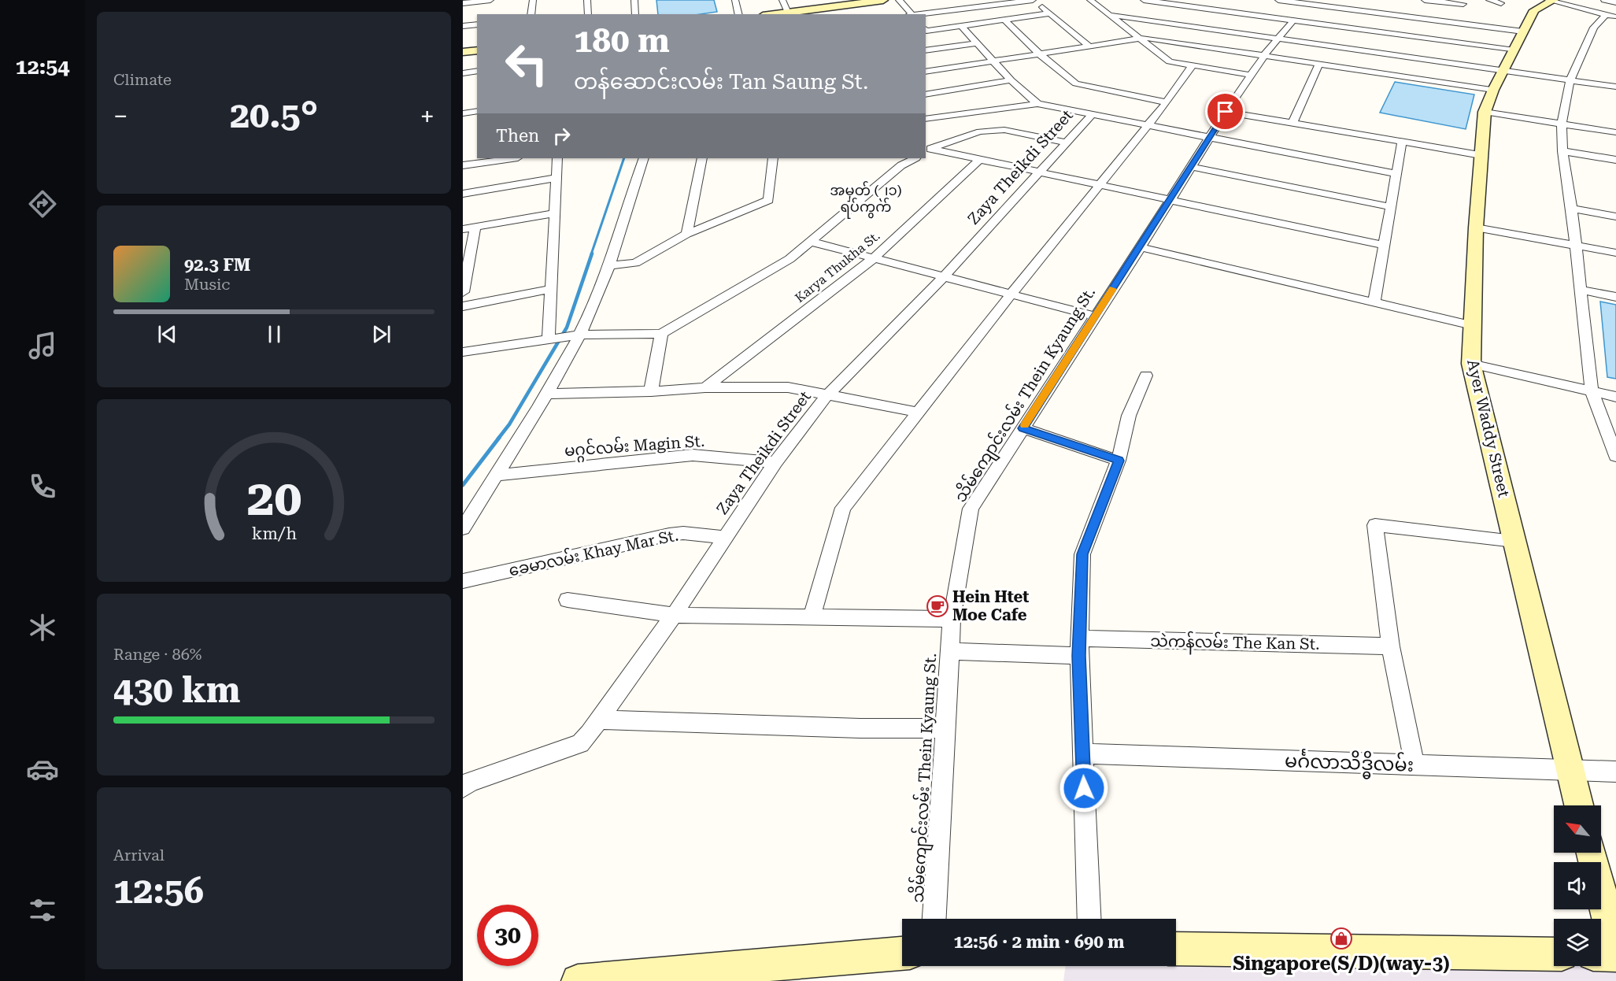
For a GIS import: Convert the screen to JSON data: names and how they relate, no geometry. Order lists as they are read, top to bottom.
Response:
{
  "streets": {
    "street": [
      "Zaya Theikdi Street",
      "Karya Thukha St.",
      "သိမ်ကျောင်းလမ်း Thein Kyaung St.",
      "Ayer Waddy Street",
      "မဂ္ဂင်လမ်း Magin St.",
      "ခေမာလမ်း Khay Mar St.",
      "သဲကန်လမ်း The Kan St.",
      "မင်္ဂလာသိဒ္ဓိလမ်း"
    ]
  },
  "crossings": [
    ["Zaya Theikdi Street", "မဂ္ဂင်လမ်း Magin St."],
    ["Zaya Theikdi Street", "ခေမာလမ်း Khay Mar St."],
    ["သိမ်ကျောင်းလမ်း Thein Kyaung St.", "သဲကန်လမ်း The Kan St."],
    ["Ayer Waddy Street", "မင်္ဂလာသိဒ္ဓိလမ်း"]
  ],
  "districts": ["အမှတ် (၂၁) ရပ်ကွက်"],
  "places": {
    "cafe": ["Hein Htet Moe Cafe"],
    "shop": ["Singapore(S/D)(way-3)"]
  },
  "north": "top left",
  "page": {
    "tabs": "12:54",
    "tile": [
      "Climate",
      ["Range · 86%", "430 km"],
      ["Arrival", "12:56"]
    ],
    "turn": ["180 m", "တန်ဆောင်းလမ်း Tan Saung St."],
    "heat": ["−", "20.5°", "+"],
    "then": "Then",
    "song": ["92.3 FM", "Music"],
    "limit": "30",
    "trip": "12:56 · 2 min · 690 m",
    "gauge": ["20", "km/h"]
  }
}
